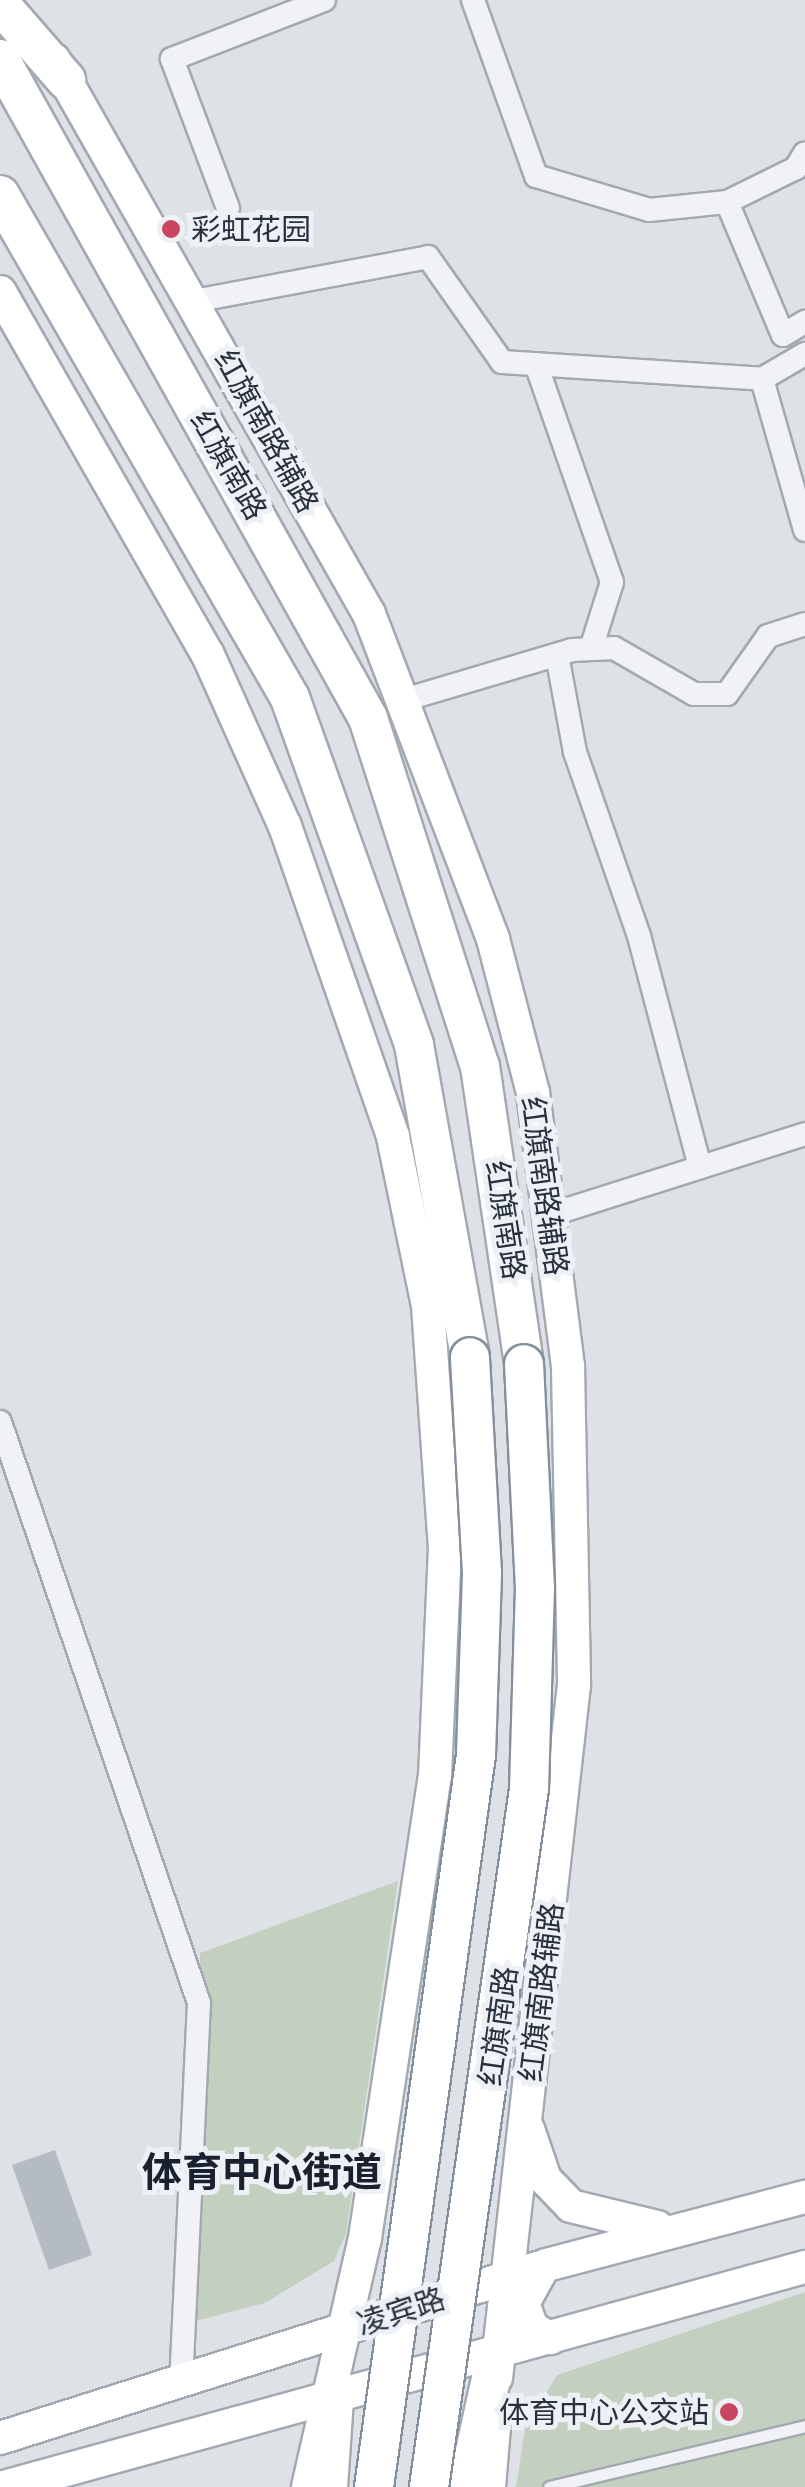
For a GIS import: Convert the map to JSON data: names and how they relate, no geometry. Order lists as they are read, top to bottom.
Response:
{
  "streets": {
    "highway": ["红旗南路"],
    "main road": ["红旗南路辅路", "凌宾路"]
  },
  "crossings": [
    ["红旗南路辅路", "凌宾路"]
  ],
  "districts": ["体育中心街道"],
  "places": ["彩虹花园", "体育中心公交站"]
}
